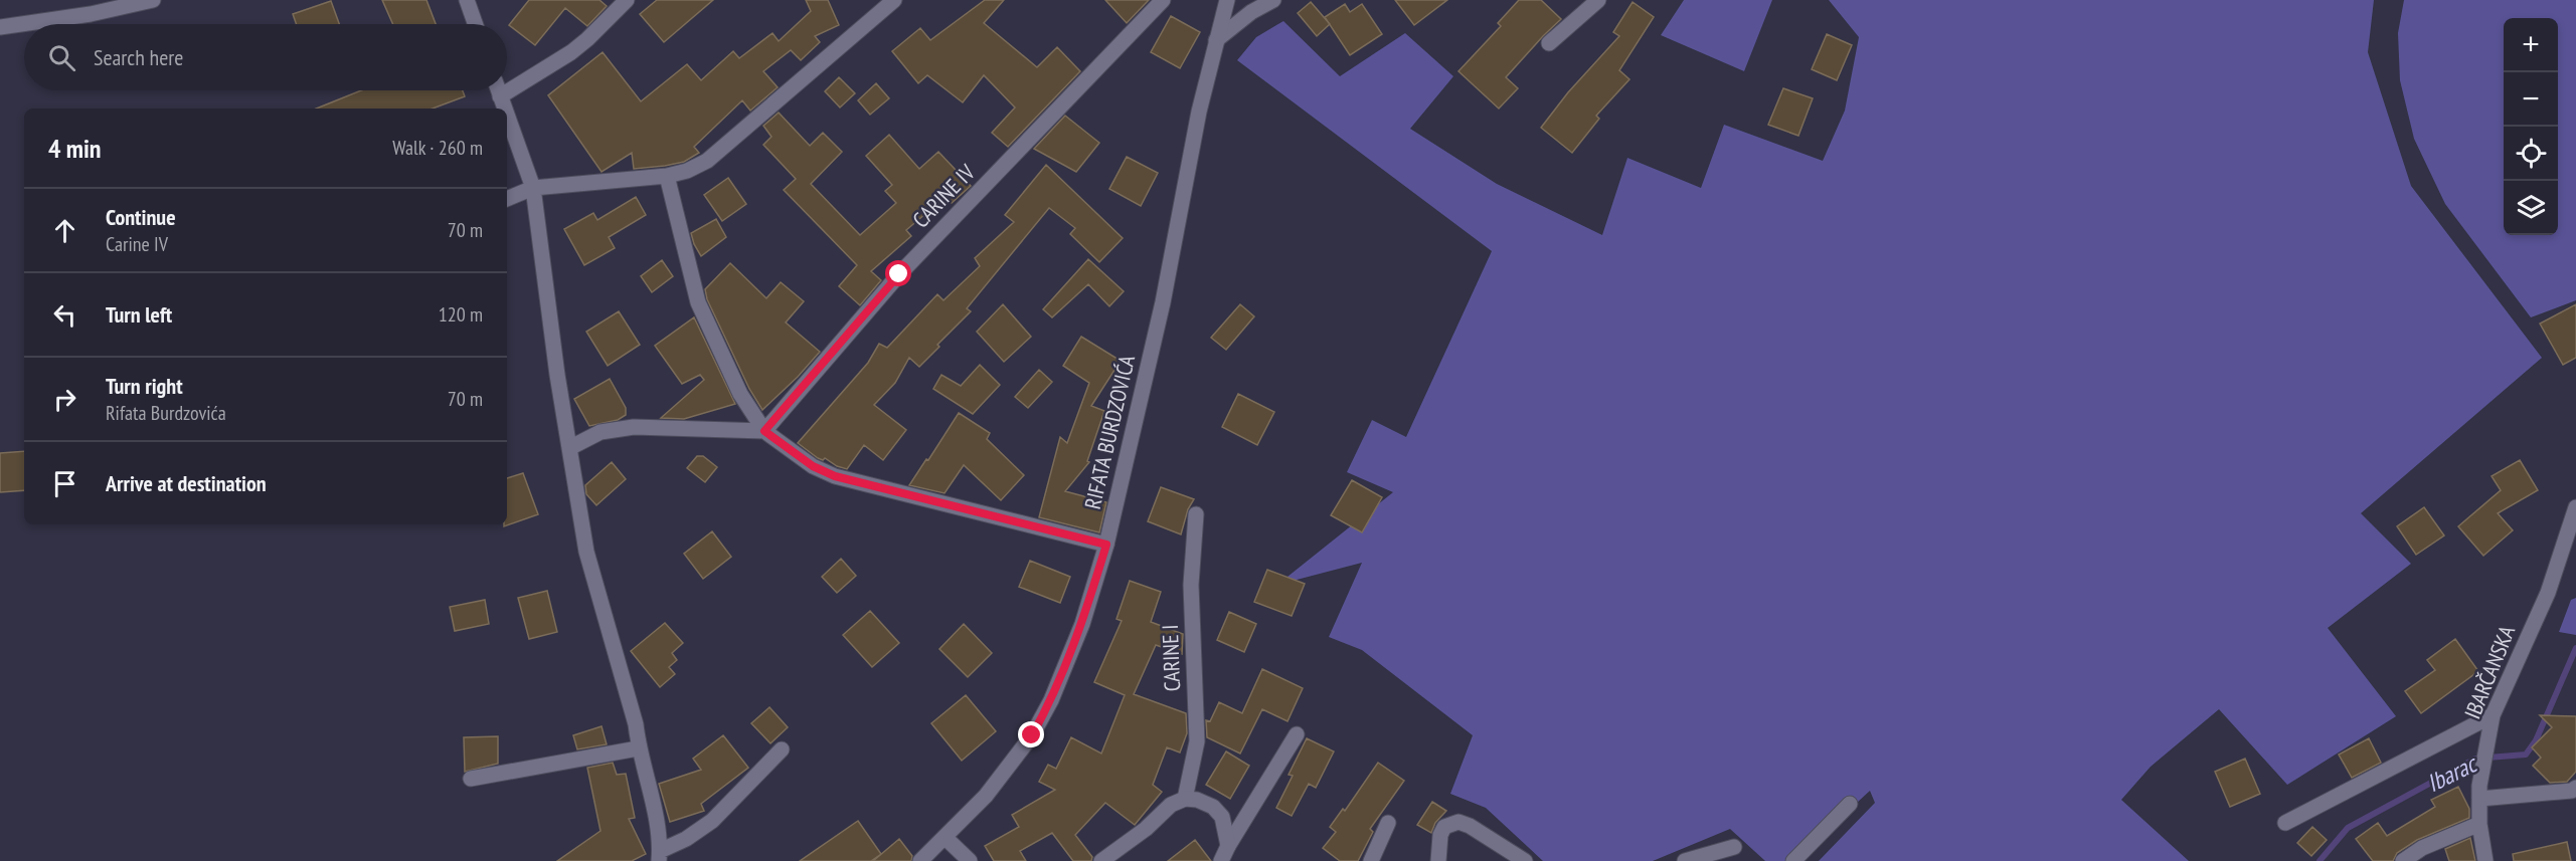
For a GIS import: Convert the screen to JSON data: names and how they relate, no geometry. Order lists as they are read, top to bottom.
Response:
{
  "streets": {
    "street": [
      "CARINE IV",
      "RIFATA BURDZOVIĆA",
      "CARINE I",
      "IBARČANSKA"
    ]
  },
  "water": ["Ibarac"],
  "page": {
    "map_buttons": ["+", "−"],
    "search": "Search here",
    "heading": ["4 min", "Walk · 260 m"],
    "list": [
      ["Continue", "Carine IV", "70 m"],
      ["Turn left", "120 m"],
      ["Turn right", "Rifata Burdzovića", "70 m"],
      "Arrive at destination"
    ]
  }
}
